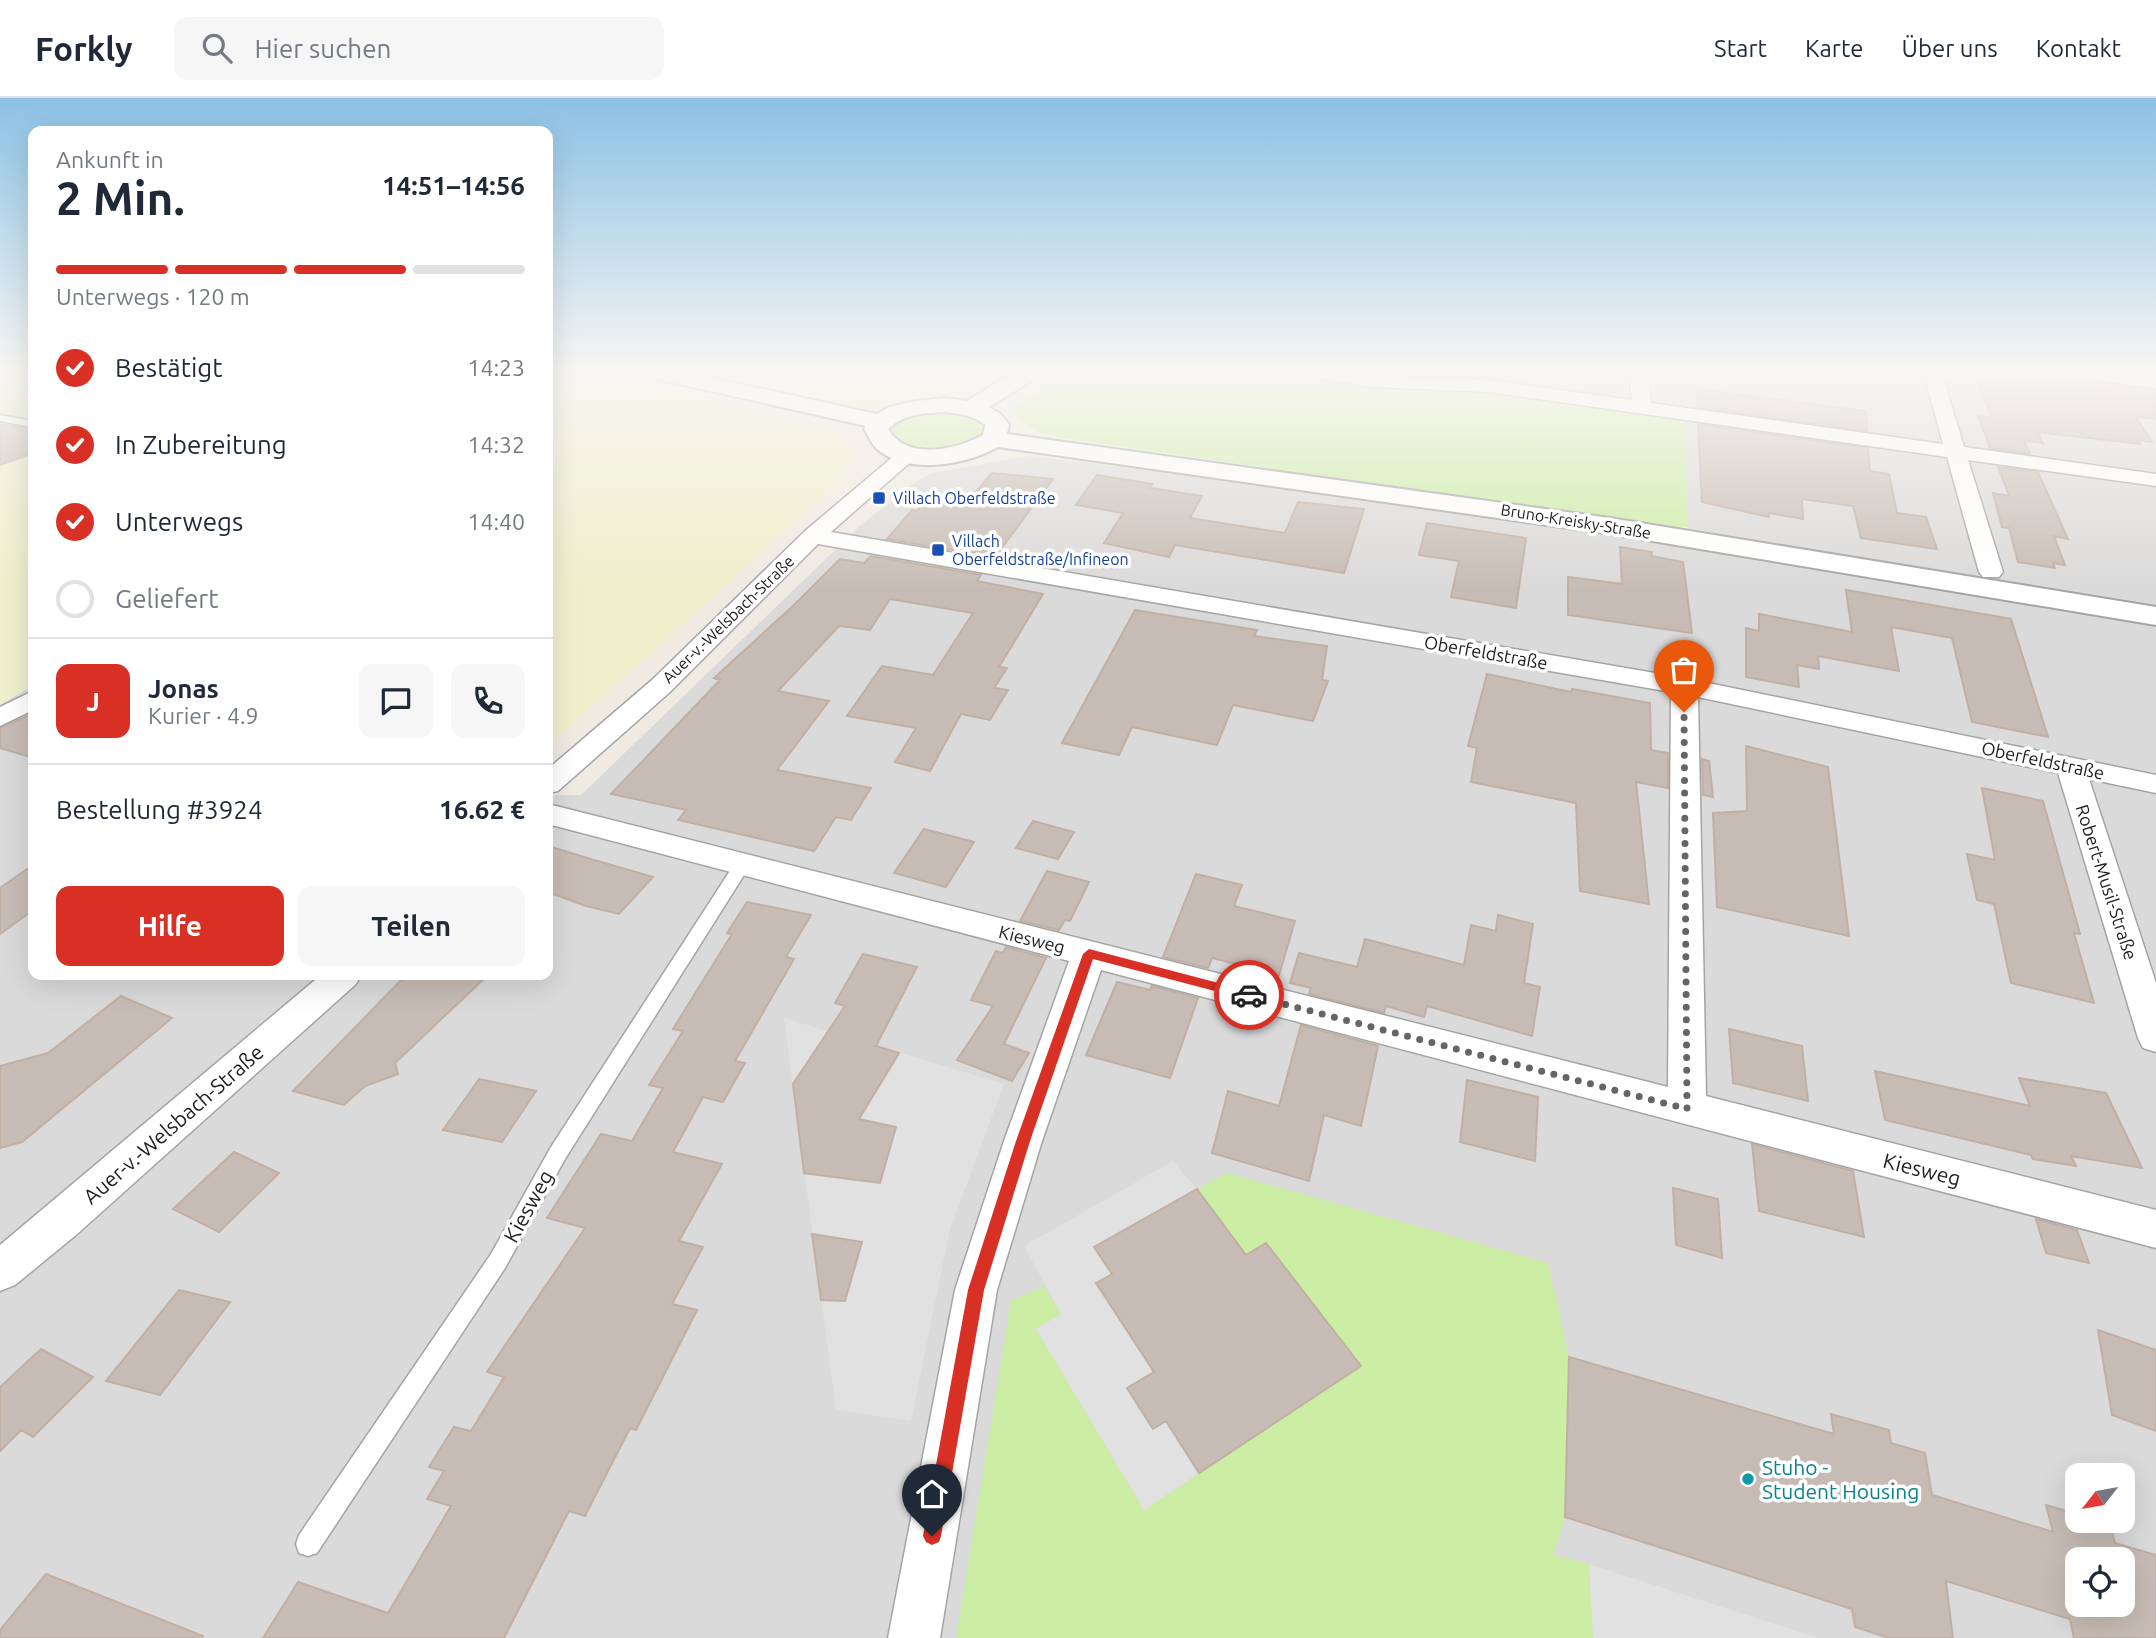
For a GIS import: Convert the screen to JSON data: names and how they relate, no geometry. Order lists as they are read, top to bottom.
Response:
{
  "streets": {
    "street": [
      "Bruno-Kreisky-Straße",
      "Auer-v.-Welsbach-Straße",
      "Oberfeldstraße",
      "Robert-Musil-Straße",
      "Kiesweg"
    ]
  },
  "crossings": [
    ["Bruno-Kreisky-Straße", "Auer-v.-Welsbach-Straße"],
    ["Auer-v.-Welsbach-Straße", "Oberfeldstraße"],
    ["Oberfeldstraße", "Robert-Musil-Straße"]
  ],
  "places": {
    "transit": ["Villach Oberfeldstraße", "Villach Oberfeldstraße/Infineon"],
    "other": ["Stuho - Student Housing"]
  },
  "north": "bottom left",
  "page": {
    "header": "Forkly",
    "search": "Hier suchen",
    "nav": [
      "Start",
      "Karte",
      "Über uns",
      "Kontakt"
    ],
    "heading": ["2 Min.", "Ankunft in", "14:51–14:56"],
    "panel": [
      "Jonas",
      "Kurier · 4.9",
      "Bestellung #3924",
      "16.62 €"
    ],
    "bar": "Unterwegs · 120 m",
    "list": [
      ["Bestätigt", "14:23"],
      ["In Zubereitung", "14:32"],
      ["Unterwegs", "14:40"],
      "Geliefert"
    ],
    "round": "J",
    "buttons": ["Hilfe", "Teilen"]
  }
}
